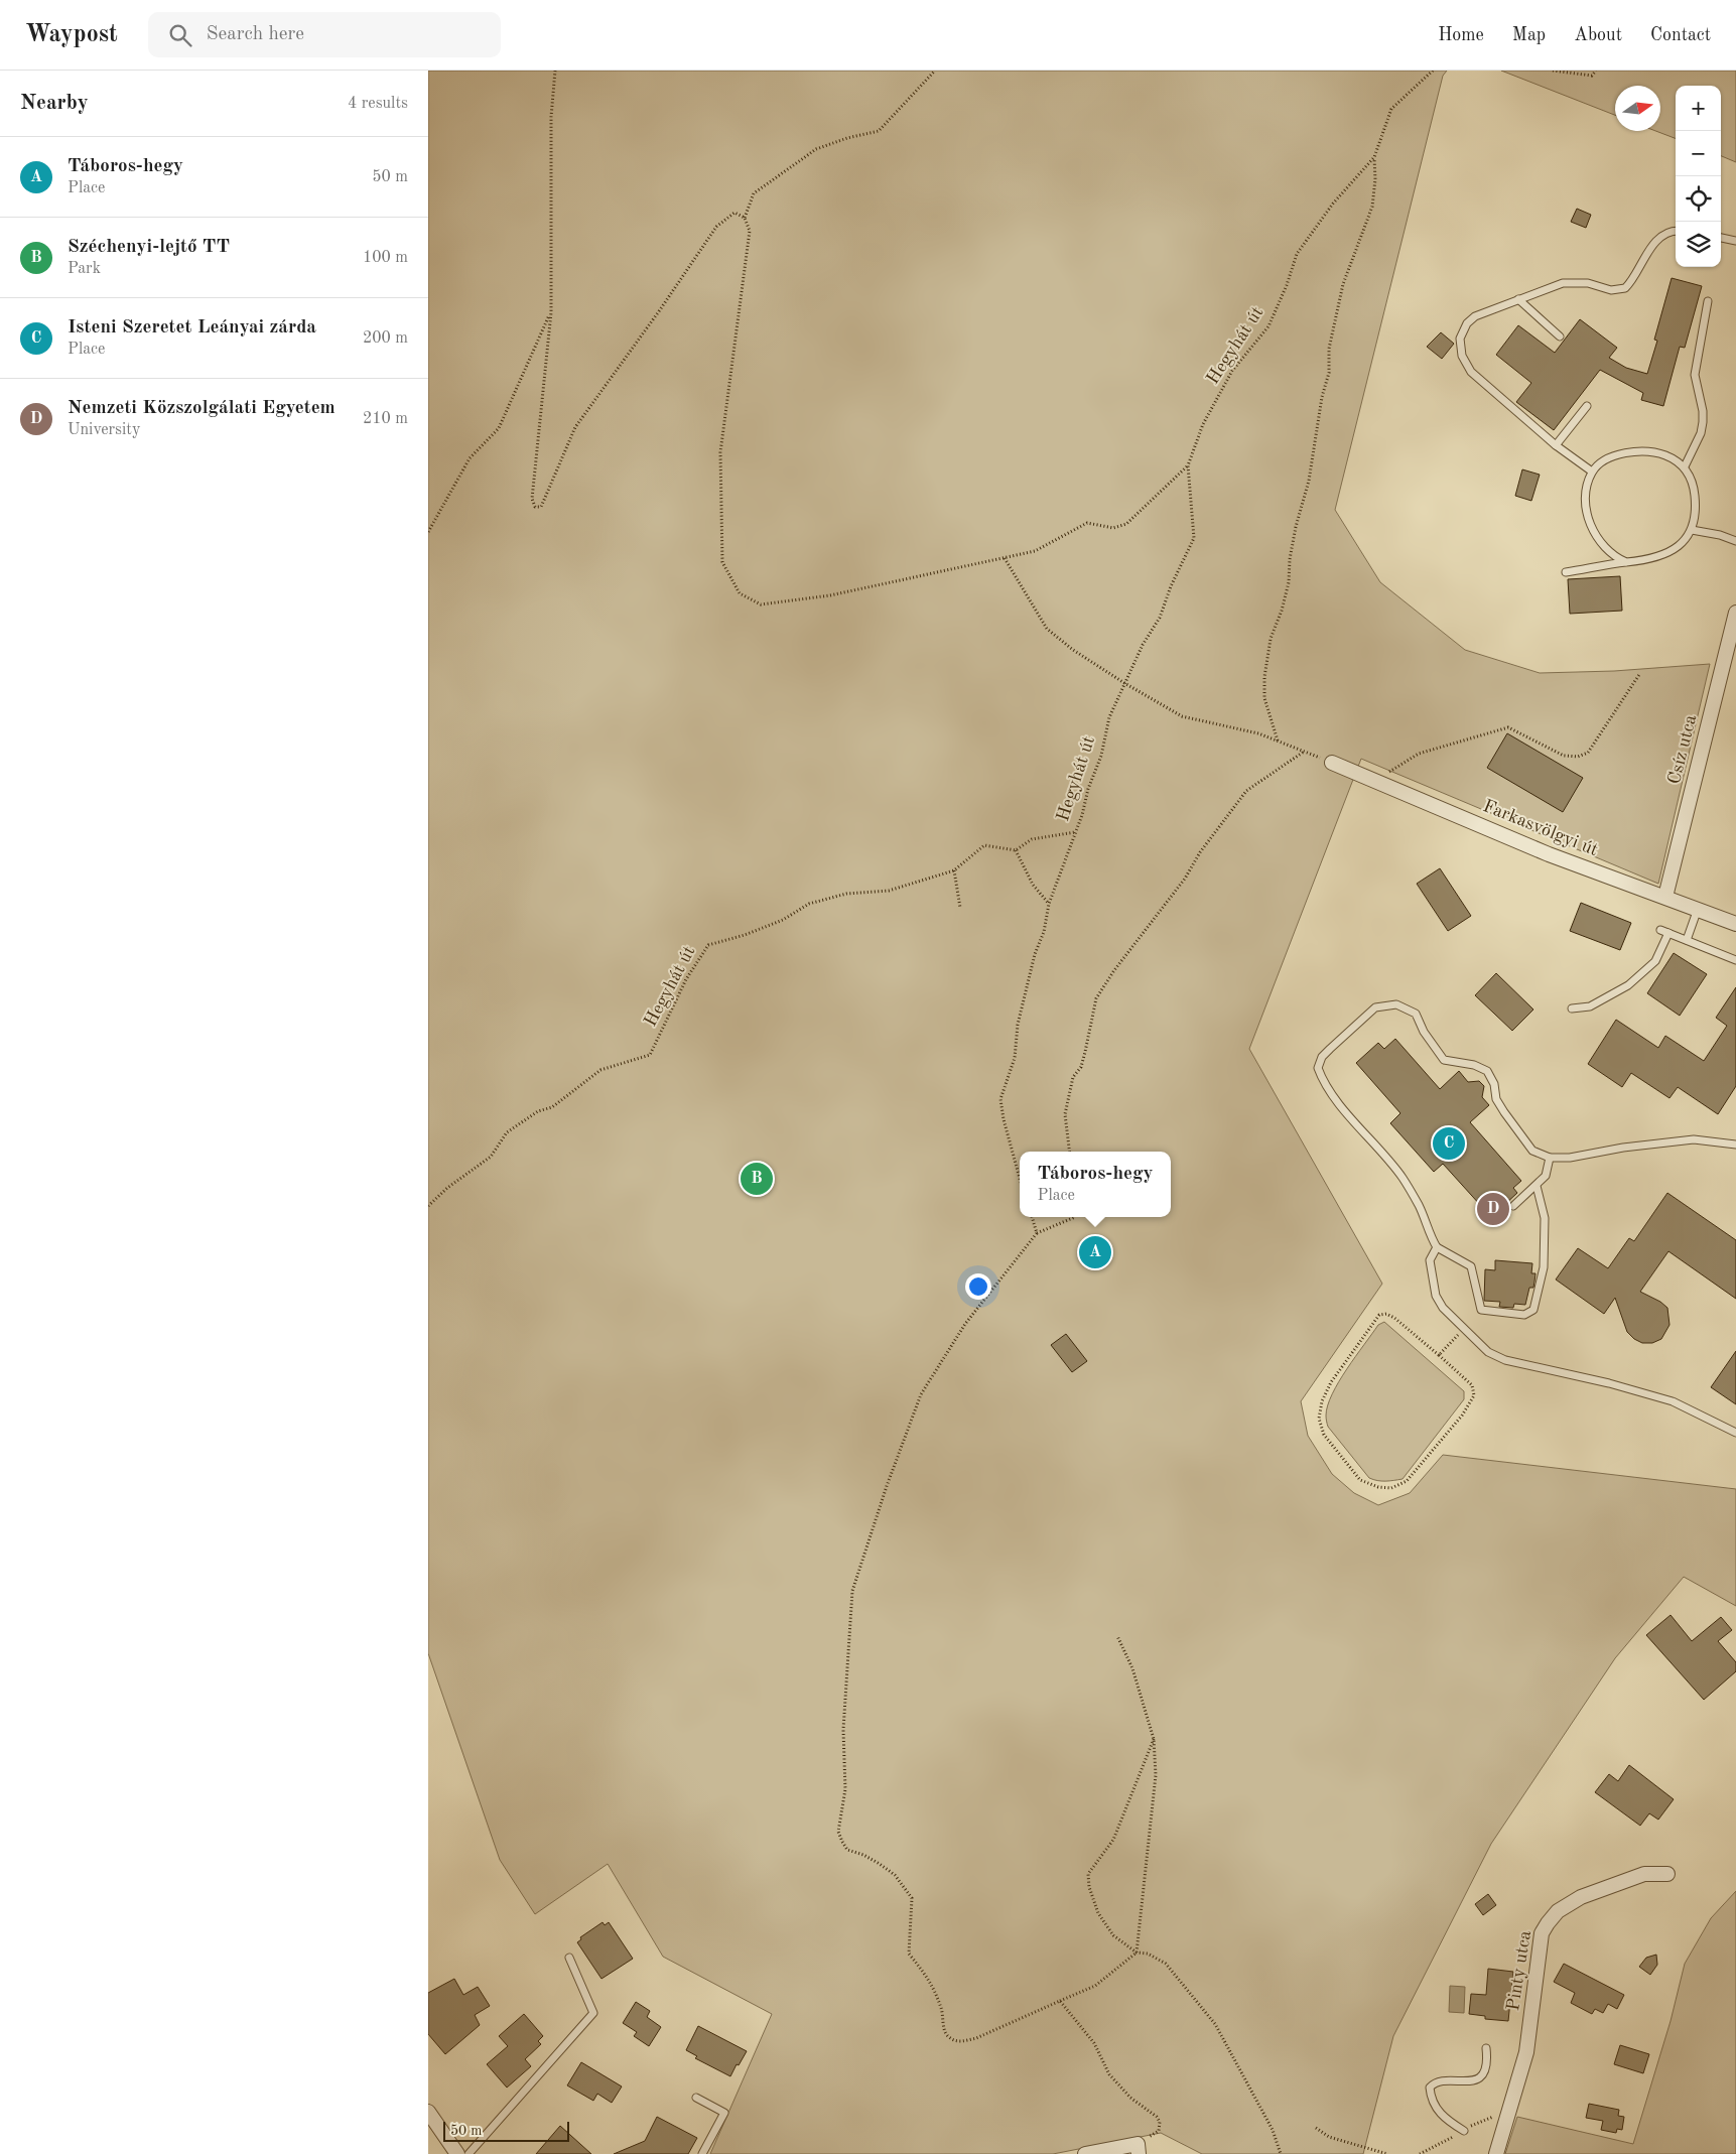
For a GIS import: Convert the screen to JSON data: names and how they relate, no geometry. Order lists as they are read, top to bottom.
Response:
{
  "streets": {
    "street": ["Csíz utca", "Farkasvölgyi út", "Pinty utca"],
    "path": ["Hegyhát út"]
  },
  "crossings": [
    ["Csíz utca", "Farkasvölgyi út"]
  ],
  "scale_bar": "50 m",
  "north": "right",
  "page": {
    "header": "Waypost",
    "search": "Search here",
    "nav": [
      "Home",
      "Map",
      "About",
      "Contact"
    ],
    "heading": ["Nearby", "4 results"],
    "map_buttons": ["+", "−"],
    "list": [
      {
        "mark": "A",
        "name": "Táboros-hegy",
        "note": "Place",
        "value": "50 m"
      },
      {
        "mark": "B",
        "name": "Széchenyi-lejtő TT",
        "note": "Park",
        "value": "100 m"
      },
      {
        "mark": "C",
        "name": "Isteni Szeretet Leányai zárda",
        "note": "Place",
        "value": "200 m"
      },
      {
        "mark": "D",
        "name": "Nemzeti Közszolgálati Egyetem",
        "note": "University",
        "value": "210 m"
      }
    ],
    "pins": [
      "C",
      "B",
      "D",
      "A"
    ],
    "popup": ["Táboros-hegy", "Place"],
    "scale": "50 m"
  }
}
